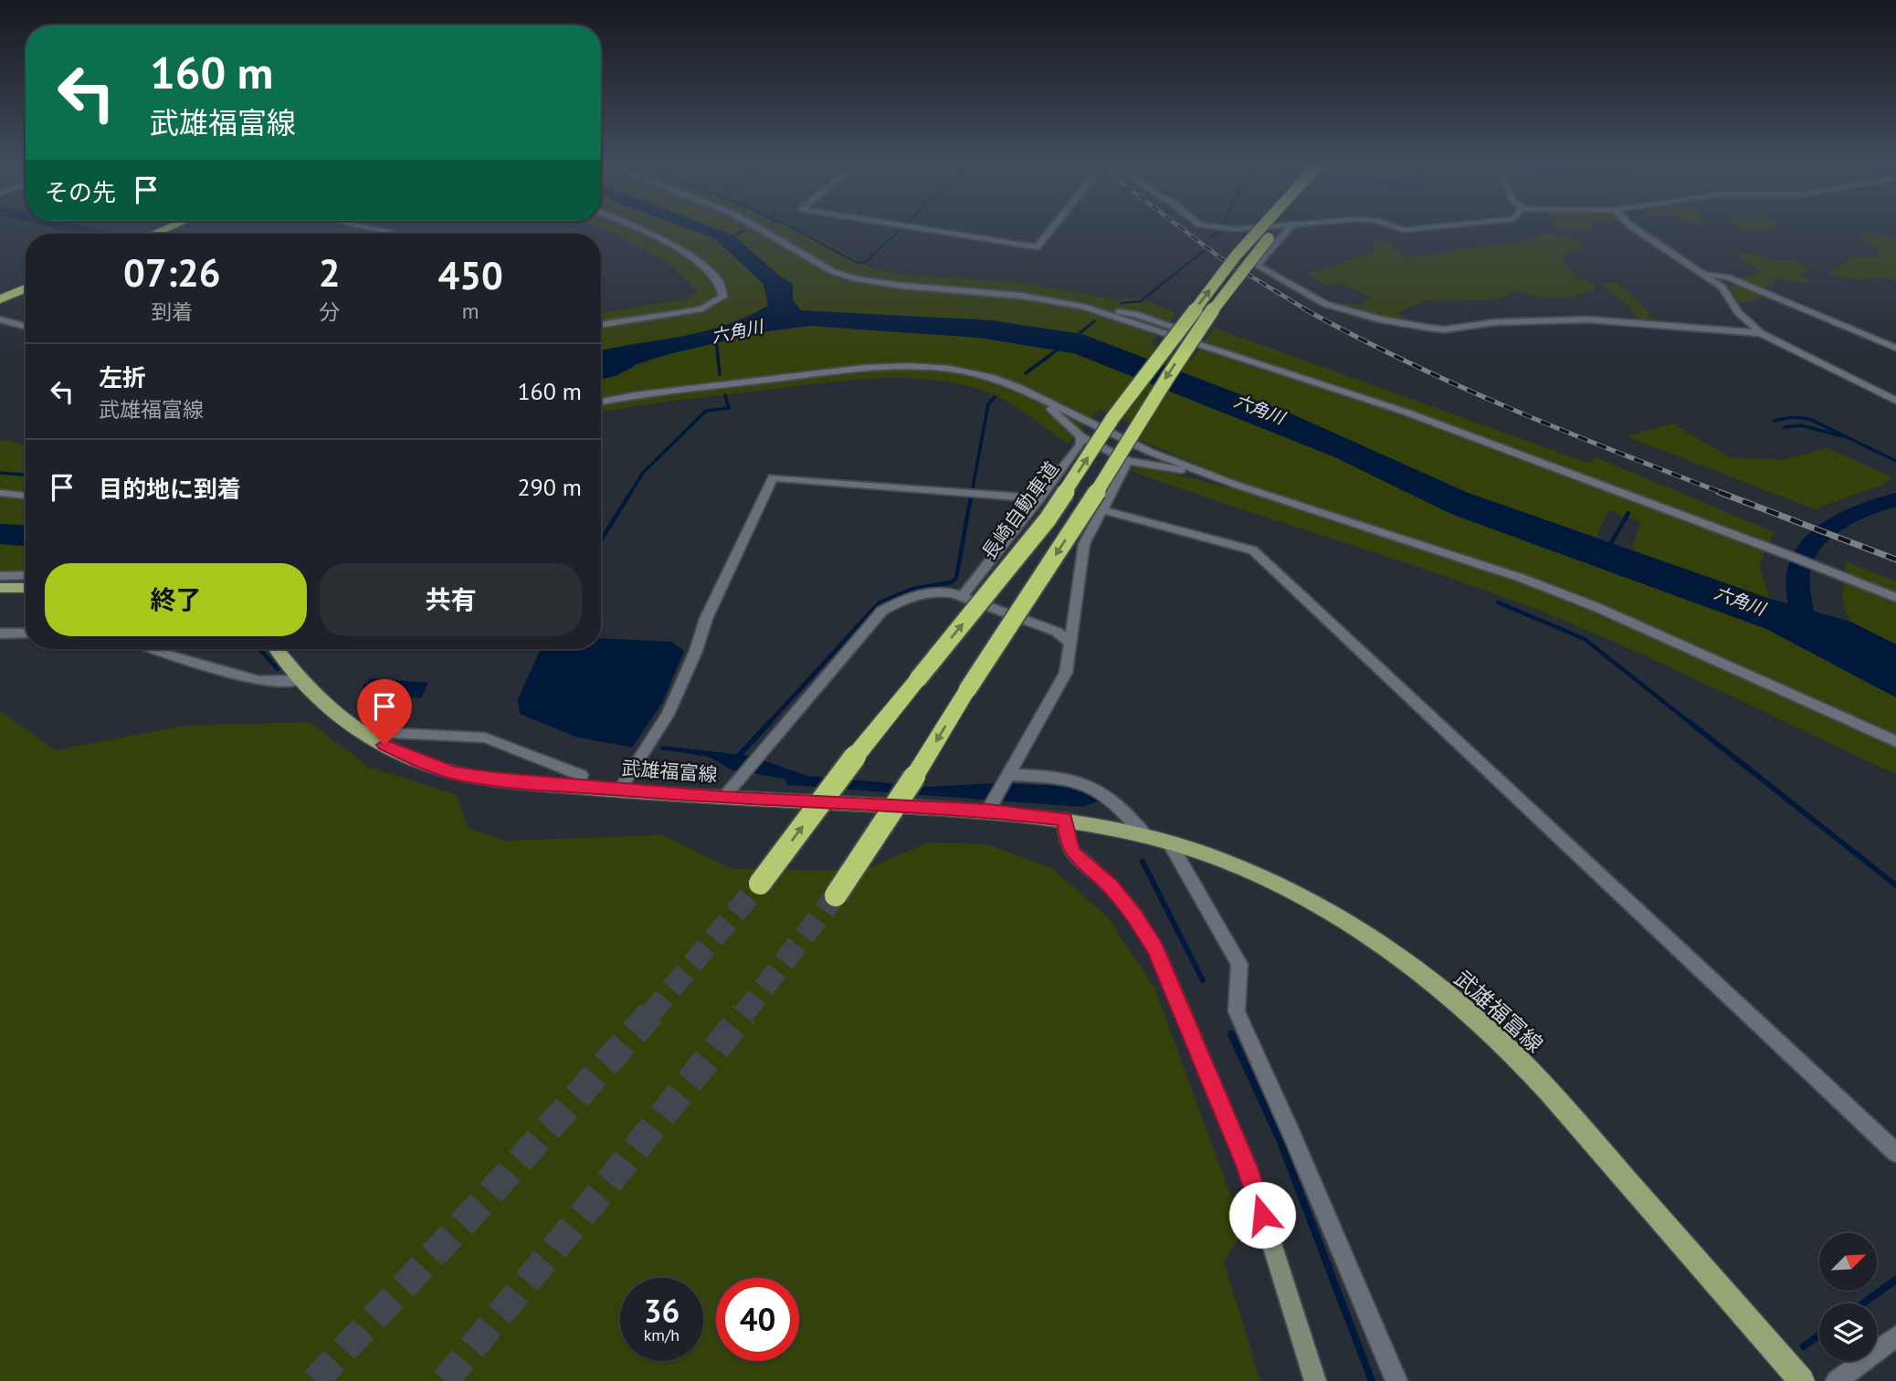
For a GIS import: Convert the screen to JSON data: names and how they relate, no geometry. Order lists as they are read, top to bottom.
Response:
{
  "streets": {
    "highway": ["長崎自動車道"],
    "main road": ["武雄福富線"]
  },
  "water": ["六角川"],
  "north": "top right",
  "page": {
    "turn": ["160 m", "武雄福富線"],
    "then": "その先",
    "eta": [
      "07:26",
      "到着",
      "2",
      "分",
      "450",
      "m"
    ],
    "list": [
      {
        "name": "左折",
        "note": "武雄福富線",
        "value": "160 m"
      },
      {
        "name": "目的地に到着",
        "value": "290 m"
      }
    ],
    "buttons": ["終了", "共有"],
    "speed": "36 km/h",
    "limit": "40"
  }
}
